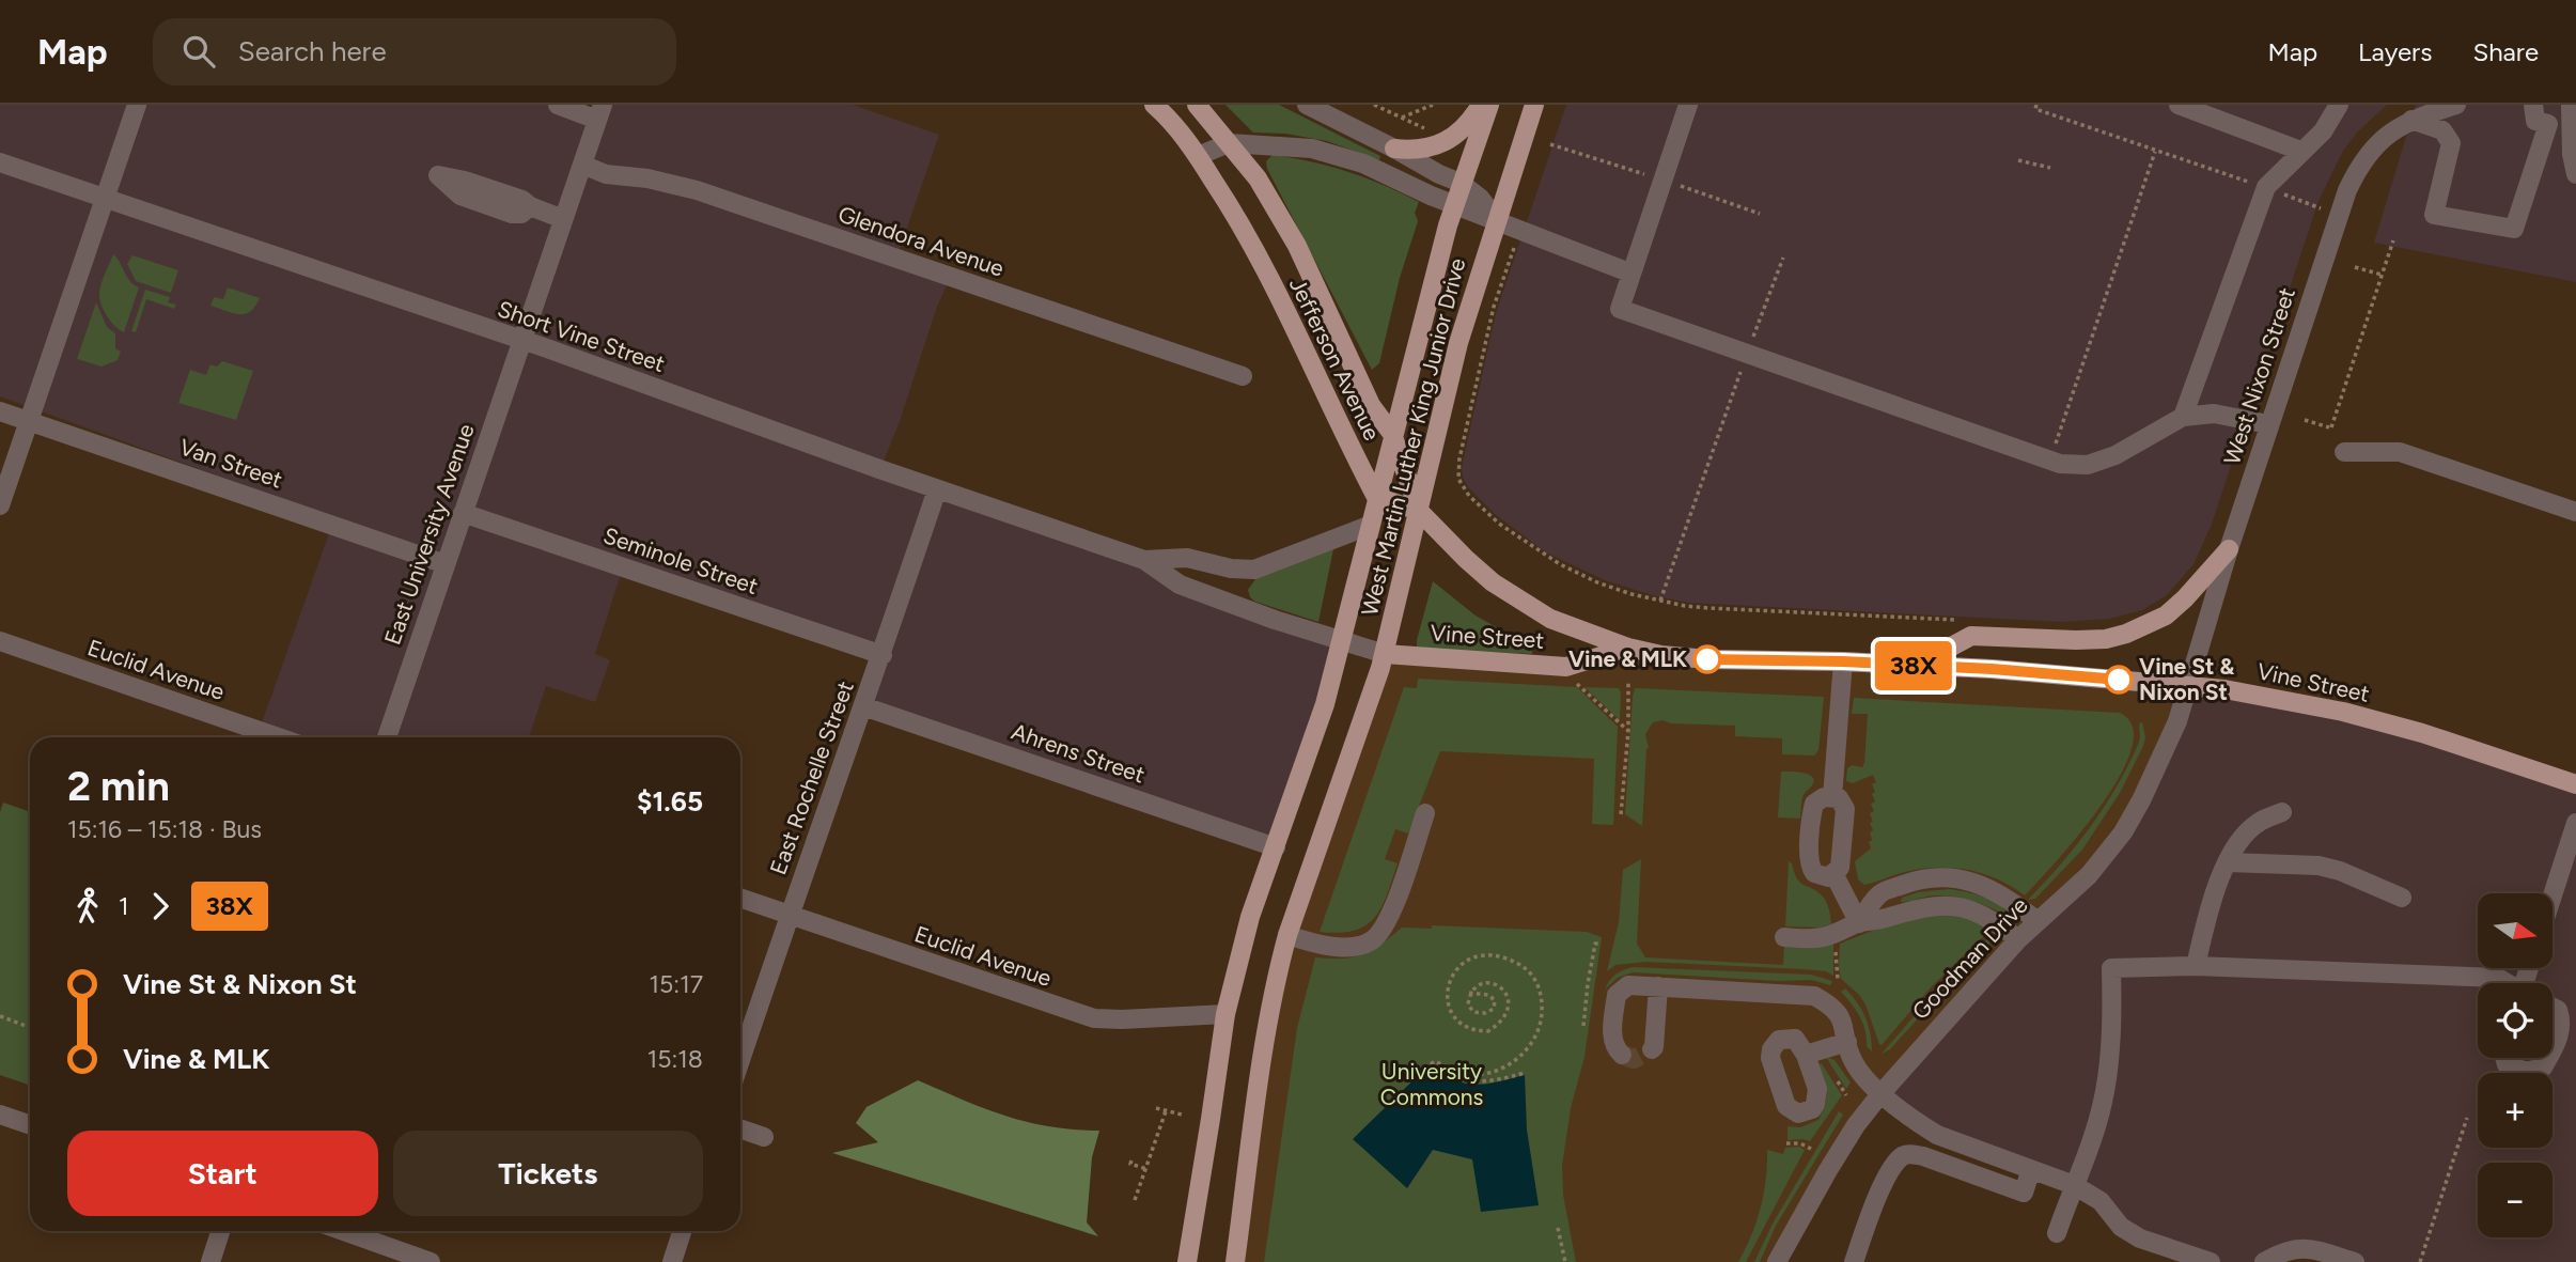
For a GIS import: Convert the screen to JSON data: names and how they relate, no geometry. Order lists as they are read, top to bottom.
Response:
{
  "streets": {
    "main road": ["Jefferson Avenue", "West Martin Luther King Junior Drive", "Vine Street"],
    "street": [
      "Glendora Avenue",
      "Short Vine Street",
      "West Nixon Street",
      "Van Street",
      "East University Avenue",
      "Seminole Street",
      "Euclid Avenue",
      "Ahrens Street",
      "East Rochelle Street",
      "Goodman Drive"
    ]
  },
  "crossings": [
    ["Glendora Avenue", "East University Avenue"],
    ["Short Vine Street", "West Martin Luther King Junior Drive"],
    ["Short Vine Street", "East University Avenue"],
    ["Short Vine Street", "Vine Street"],
    ["Short Vine Street", "East Rochelle Street"],
    ["Jefferson Avenue", "West Martin Luther King Junior Drive"],
    ["Jefferson Avenue", "Vine Street"],
    ["West Nixon Street", "Vine Street"],
    ["West Nixon Street", "Goodman Drive"],
    ["West Martin Luther King Junior Drive", "Vine Street"],
    ["West Martin Luther King Junior Drive", "Euclid Avenue"],
    ["West Martin Luther King Junior Drive", "Ahrens Street"],
    ["Van Street", "East University Avenue"],
    ["East University Avenue", "Seminole Street"],
    ["Seminole Street", "East Rochelle Street"],
    ["Vine Street", "Goodman Drive"],
    ["Euclid Avenue", "East Rochelle Street"],
    ["Ahrens Street", "East Rochelle Street"]
  ],
  "parks": ["University Commons"],
  "places": ["Vine & MLK", "Vine St & Nixon St"],
  "lines": ["bus line 38X"],
  "north": "right",
  "page": {
    "header": "Map",
    "search": "Search here",
    "nav": ["Map", "Layers", "Share"],
    "on_map": "38X",
    "heading": ["2 min", "15:16 – 15:18 · Bus", "$1.65"],
    "legs": ["1", "38X"],
    "map_buttons": ["+", "−"],
    "list": [
      {
        "name": "Vine St & Nixon St",
        "value": "15:17"
      },
      {
        "name": "Vine & MLK",
        "value": "15:18"
      }
    ],
    "buttons": ["Start", "Tickets"]
  }
}
